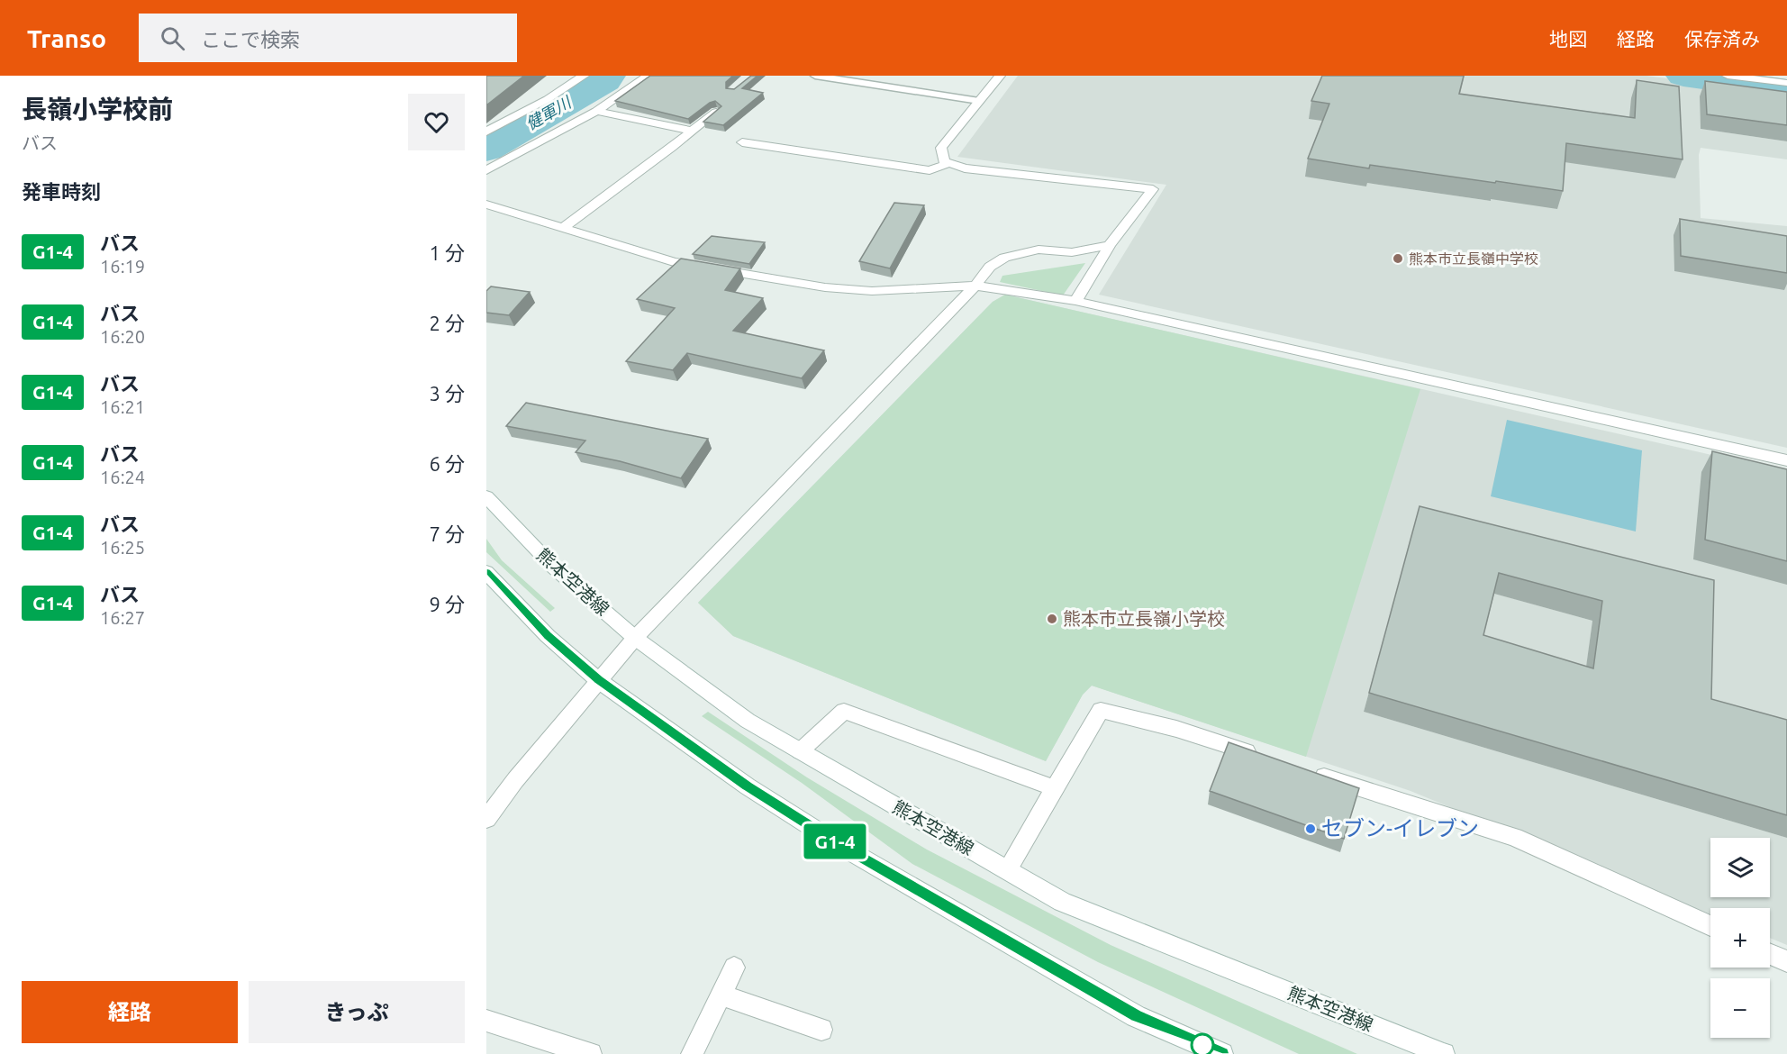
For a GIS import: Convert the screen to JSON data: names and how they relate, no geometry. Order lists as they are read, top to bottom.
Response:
{
  "streets": {
    "street": ["熊本空港線"]
  },
  "water": ["健軍川"],
  "places": ["熊本市立長嶺中学校", "熊本市立長嶺小学校", "セブン-イレブン"],
  "lines": ["bus line G1-4"],
  "page": {
    "header": "Transo",
    "search": "ここで検索",
    "nav": ["地図", "経路", "保存済み"],
    "heading": [
      ["長嶺小学校前", "バス"],
      "発車時刻"
    ],
    "on_map": "G1-4",
    "list": [
      {
        "mark": "G1-4",
        "name": "バス",
        "note": "16:19",
        "value": "1 分"
      },
      {
        "mark": "G1-4",
        "name": "バス",
        "note": "16:20",
        "value": "2 分"
      },
      {
        "mark": "G1-4",
        "name": "バス",
        "note": "16:21",
        "value": "3 分"
      },
      {
        "mark": "G1-4",
        "name": "バス",
        "note": "16:24",
        "value": "6 分"
      },
      {
        "mark": "G1-4",
        "name": "バス",
        "note": "16:25",
        "value": "7 分"
      },
      {
        "mark": "G1-4",
        "name": "バス",
        "note": "16:27",
        "value": "9 分"
      }
    ],
    "map_buttons": ["+", "−"],
    "buttons": ["経路", "きっぷ"]
  }
}
